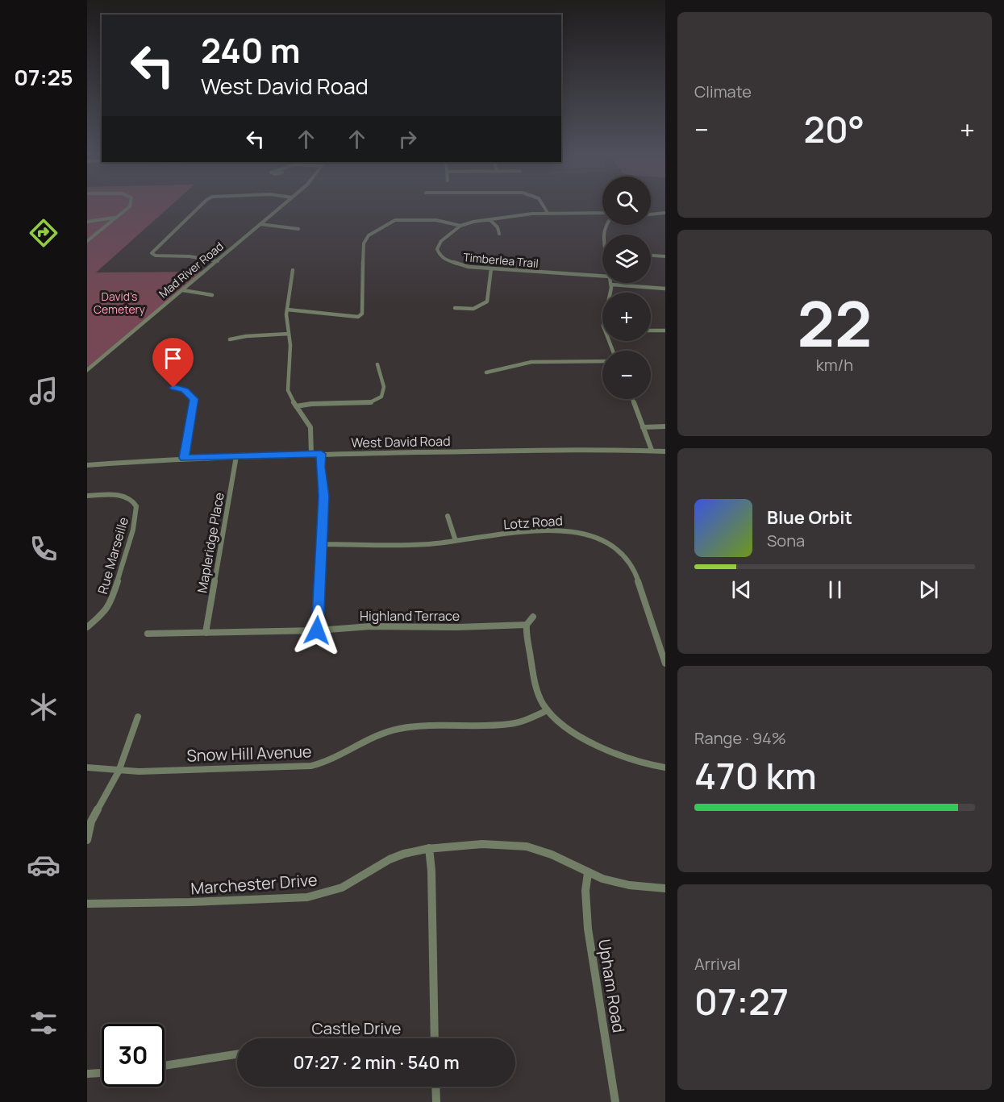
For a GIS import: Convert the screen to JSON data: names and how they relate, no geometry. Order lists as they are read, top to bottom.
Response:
{
  "streets": {
    "street": [
      "Timberlea Trail",
      "Mad River Road",
      "West David Road",
      "Lotz Road",
      "Mapleridge Place",
      "Rue Marseille",
      "Highland Terrace",
      "Snow Hill Avenue",
      "Marchester Drive",
      "Upham Road"
    ]
  },
  "crossings": [
    ["West David Road", "Mapleridge Place"],
    ["Mapleridge Place", "Highland Terrace"],
    ["Marchester Drive", "Upham Road"]
  ],
  "parks": ["David's Cemetery"],
  "page": {
    "tabs": "07:25",
    "tile": [
      "Climate",
      ["22", "km/h"],
      ["Range · 94%", "470 km"],
      ["Arrival", "07:27"]
    ],
    "turn": ["240 m", "West David Road"],
    "heat": ["−", "20°", "+"],
    "map_buttons": ["+", "−"],
    "song": ["Blue Orbit", "Sona"],
    "limit": "30",
    "trip": "07:27 · 2 min · 540 m"
  }
}
